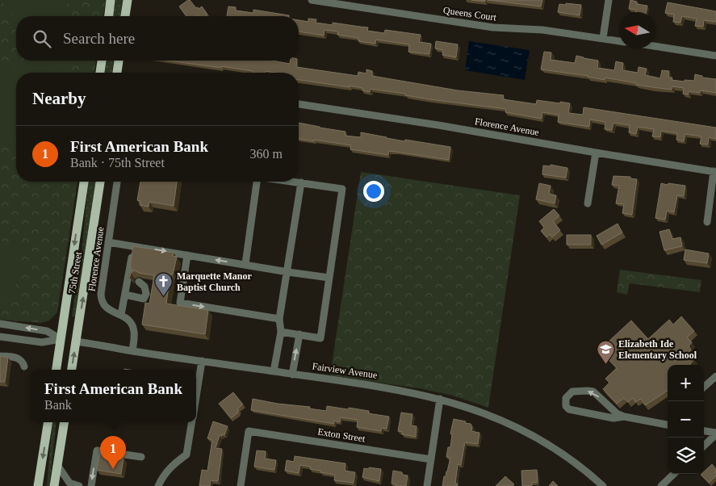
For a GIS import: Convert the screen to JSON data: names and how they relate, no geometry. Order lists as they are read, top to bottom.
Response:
{
  "streets": {
    "main road": ["75th Street", "Fairview Avenue"],
    "street": ["Queens Court", "Florence Avenue", "Exton Street"]
  },
  "crossings": [
    ["Florence Avenue", "Fairview Avenue"],
    ["75th Street", "Fairview Avenue"]
  ],
  "places": {
    "church": ["Marquette Manor Baptist Church"],
    "school or university": ["Elizabeth Ide Elementary School"]
  },
  "north": "left",
  "page": {
    "search": "Search here",
    "heading": "Nearby",
    "list": [
      {
        "mark": "1",
        "name": "First American Bank",
        "note": "Bank · 75th Street",
        "value": "360 m"
      }
    ],
    "map_buttons": ["+", "−"],
    "popup": ["First American Bank", "Bank"],
    "pins": "1"
  }
}
